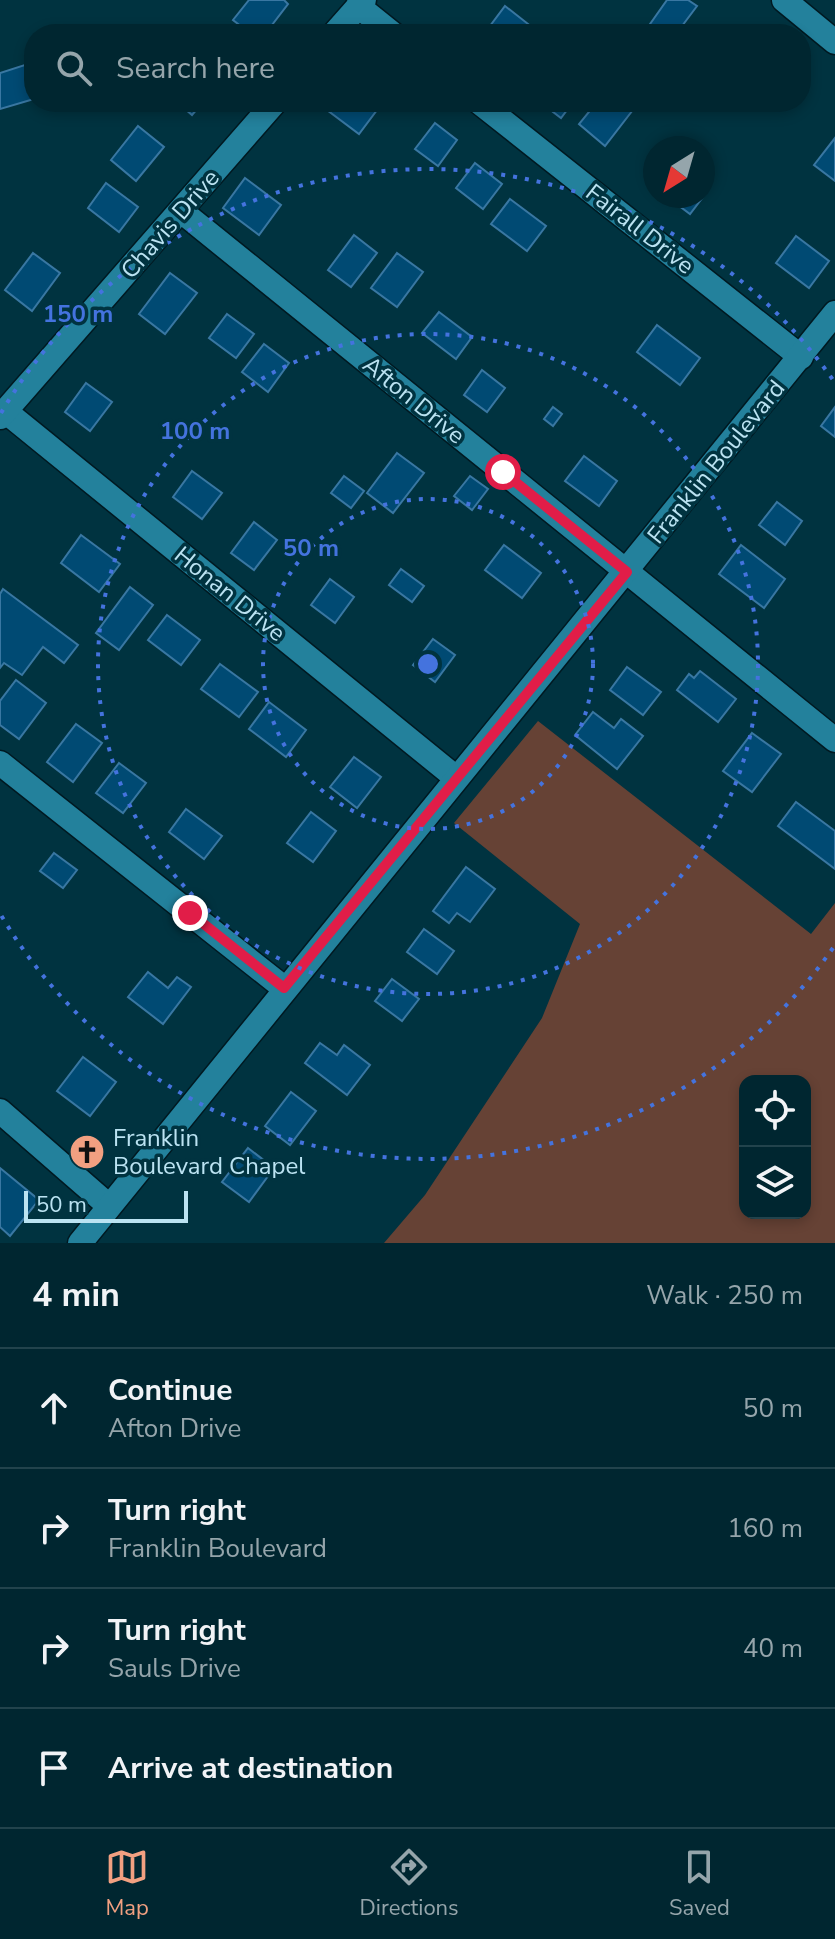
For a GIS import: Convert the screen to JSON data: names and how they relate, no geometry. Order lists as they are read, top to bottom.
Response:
{
  "streets": {
    "street": [
      "Chavis Drive",
      "Fairall Drive",
      "Afton Drive",
      "Franklin Boulevard",
      "Honan Drive"
    ]
  },
  "crossings": [
    ["Chavis Drive", "Afton Drive"],
    ["Chavis Drive", "Honan Drive"],
    ["Fairall Drive", "Franklin Boulevard"],
    ["Afton Drive", "Franklin Boulevard"],
    ["Franklin Boulevard", "Honan Drive"]
  ],
  "places": {
    "church": ["Franklin Boulevard Chapel"]
  },
  "scale_bar": "50 m",
  "north": "bottom left",
  "page": {
    "search": "Search here",
    "scale": "50 m",
    "heading": ["4 min", "Walk · 250 m"],
    "list": [
      ["Continue", "Afton Drive", "50 m"],
      ["Turn right", "Franklin Boulevard", "160 m"],
      ["Turn right", "Sauls Drive", "40 m"],
      "Arrive at destination"
    ],
    "nav": ["Map", "Directions", "Saved"]
  },
  "rings": ["150 m", "100 m", "50 m"]
}
